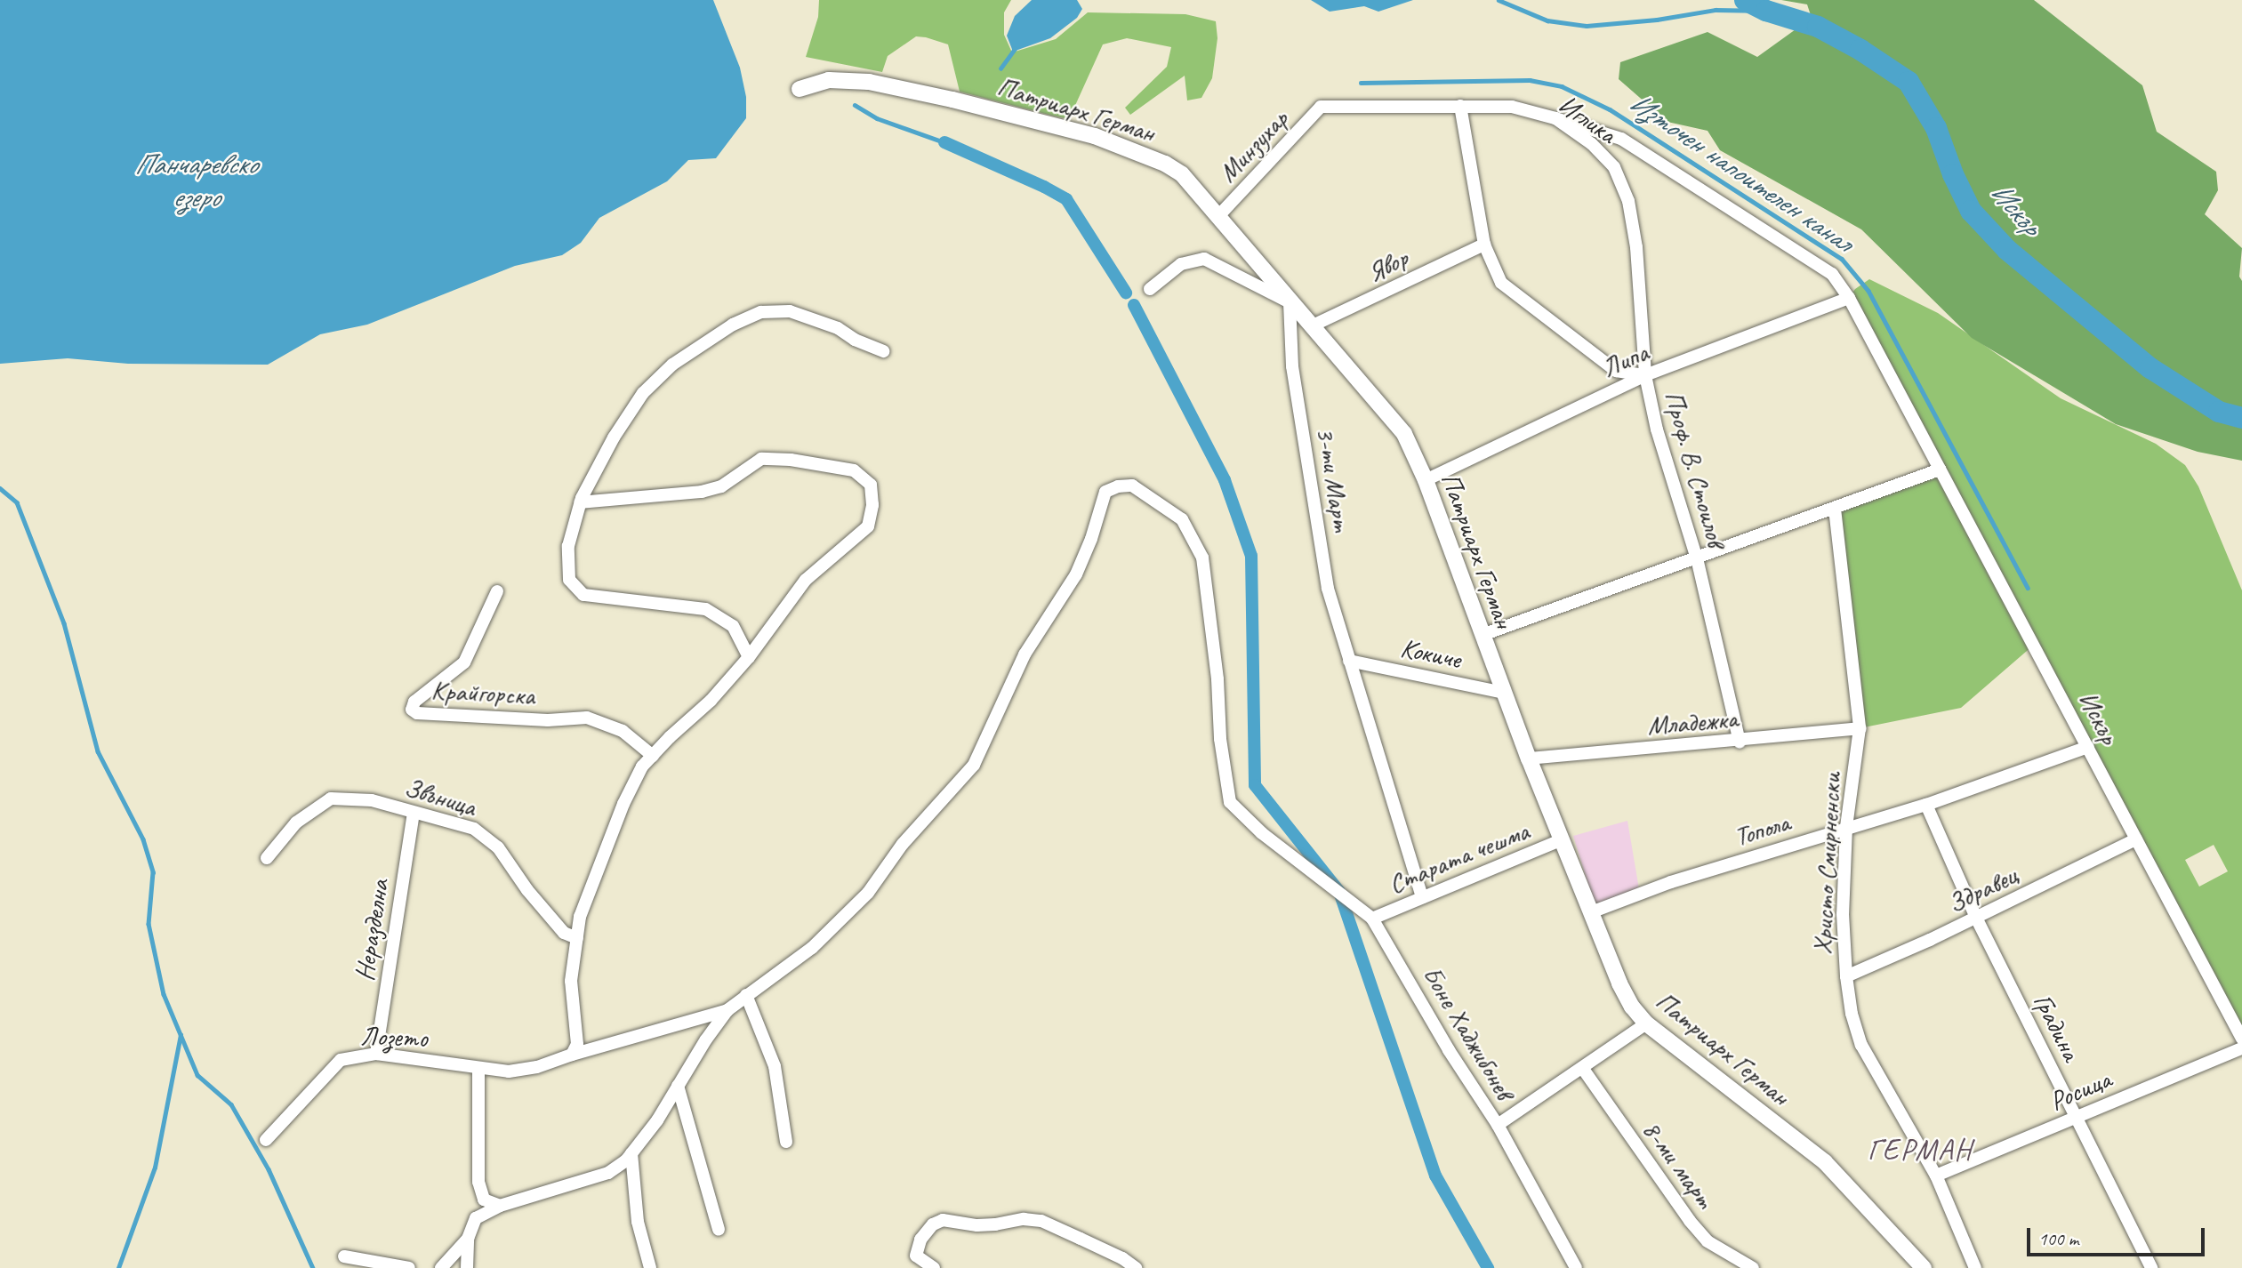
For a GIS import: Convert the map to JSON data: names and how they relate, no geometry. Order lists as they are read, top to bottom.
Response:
{
  "streets": {
    "street": [
      "Патриарх Герман",
      "Иглика",
      "Минзухар",
      "Явор",
      "Липа",
      "Проф. В. Стоилов",
      "3-ти Март",
      "Кокиче",
      "Крайгорска",
      "Искър",
      "Младежка",
      "Звъница",
      "Топола",
      "Старата чешма",
      "Христо Смирненски",
      "Здравец",
      "Неразделна",
      "Градина",
      "Боне Хаджибонев",
      "Лозето",
      "Росица",
      "8-ми март"
    ]
  },
  "crossings": [
    ["Патриарх Герман", "Минзухар"],
    ["Патриарх Герман", "Явор"],
    ["Патриарх Герман", "Липа"],
    ["Патриарх Герман", "3-ти Март"],
    ["Патриарх Герман", "Кокиче"],
    ["Патриарх Герман", "Младежка"],
    ["Патриарх Герман", "Топола"],
    ["Патриарх Герман", "Старата чешма"],
    ["Иглика", "Минзухар"],
    ["Иглика", "Липа"],
    ["Иглика", "Проф. В. Стоилов"],
    ["Иглика", "Искър"],
    ["Явор", "Проф. В. Стоилов"],
    ["Липа", "Проф. В. Стоилов"],
    ["Липа", "Искър"],
    ["Проф. В. Стоилов", "Младежка"],
    ["3-ти Март", "Кокиче"],
    ["3-ти Март", "Старата чешма"],
    ["Искър", "Топола"],
    ["Искър", "Здравец"],
    ["Младежка", "Христо Смирненски"],
    ["Звъница", "Неразделна"],
    ["Топола", "Христо Смирненски"],
    ["Топола", "Градина"],
    ["Старата чешма", "Боне Хаджибонев"],
    ["Христо Смирненски", "Здравец"],
    ["Христо Смирненски", "Росица"],
    ["Здравец", "Градина"],
    ["Неразделна", "Лозето"],
    ["Градина", "Росица"],
    ["Боне Хаджибонев", "Лозето"]
  ],
  "districts": ["ГЕРМАН"],
  "water": ["Панчаревско езеро", "Източен напоителен канал", "Искър"],
  "scale_bar": "100 m"
}
